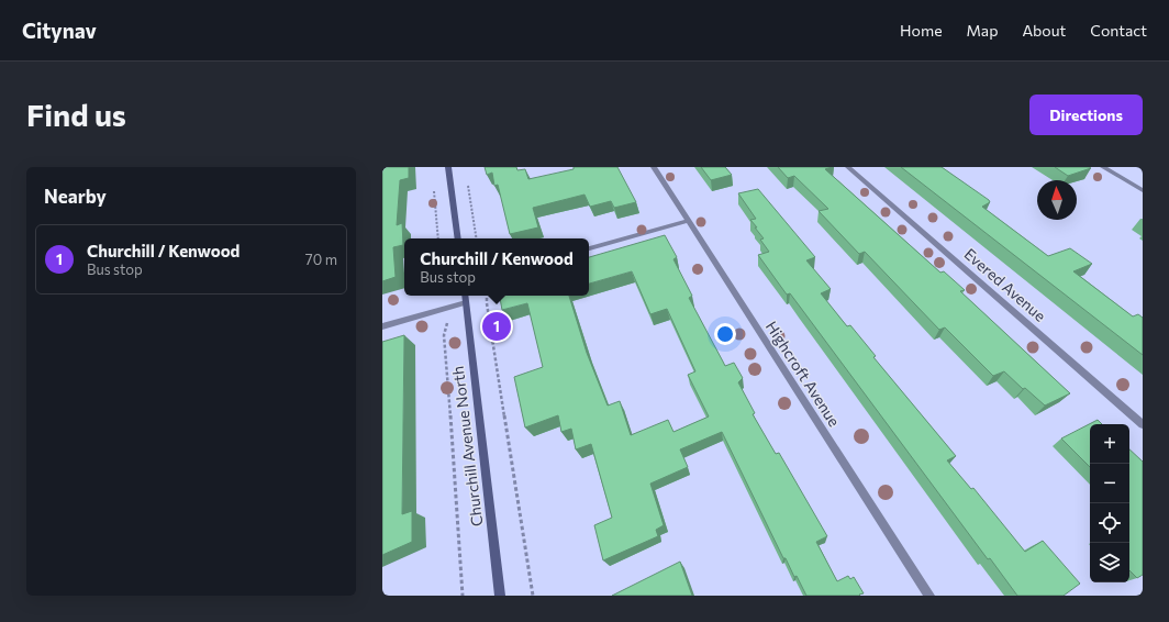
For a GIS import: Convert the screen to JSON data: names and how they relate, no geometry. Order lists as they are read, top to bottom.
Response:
{
  "streets": {
    "main road": ["Churchill Avenue North"],
    "street": ["Evered Avenue", "Highcroft Avenue"]
  },
  "north": "top",
  "page": {
    "header": "Citynav",
    "nav": [
      "Home",
      "Map",
      "About",
      "Contact"
    ],
    "buttons": "Directions",
    "title": "Find us",
    "heading": "Nearby",
    "list": [
      {
        "mark": "1",
        "name": "Churchill / Kenwood",
        "note": "Bus stop",
        "value": "70 m"
      }
    ],
    "popup": ["Churchill / Kenwood", "Bus stop"],
    "pins": "1",
    "map_buttons": ["+", "−"]
  }
}
